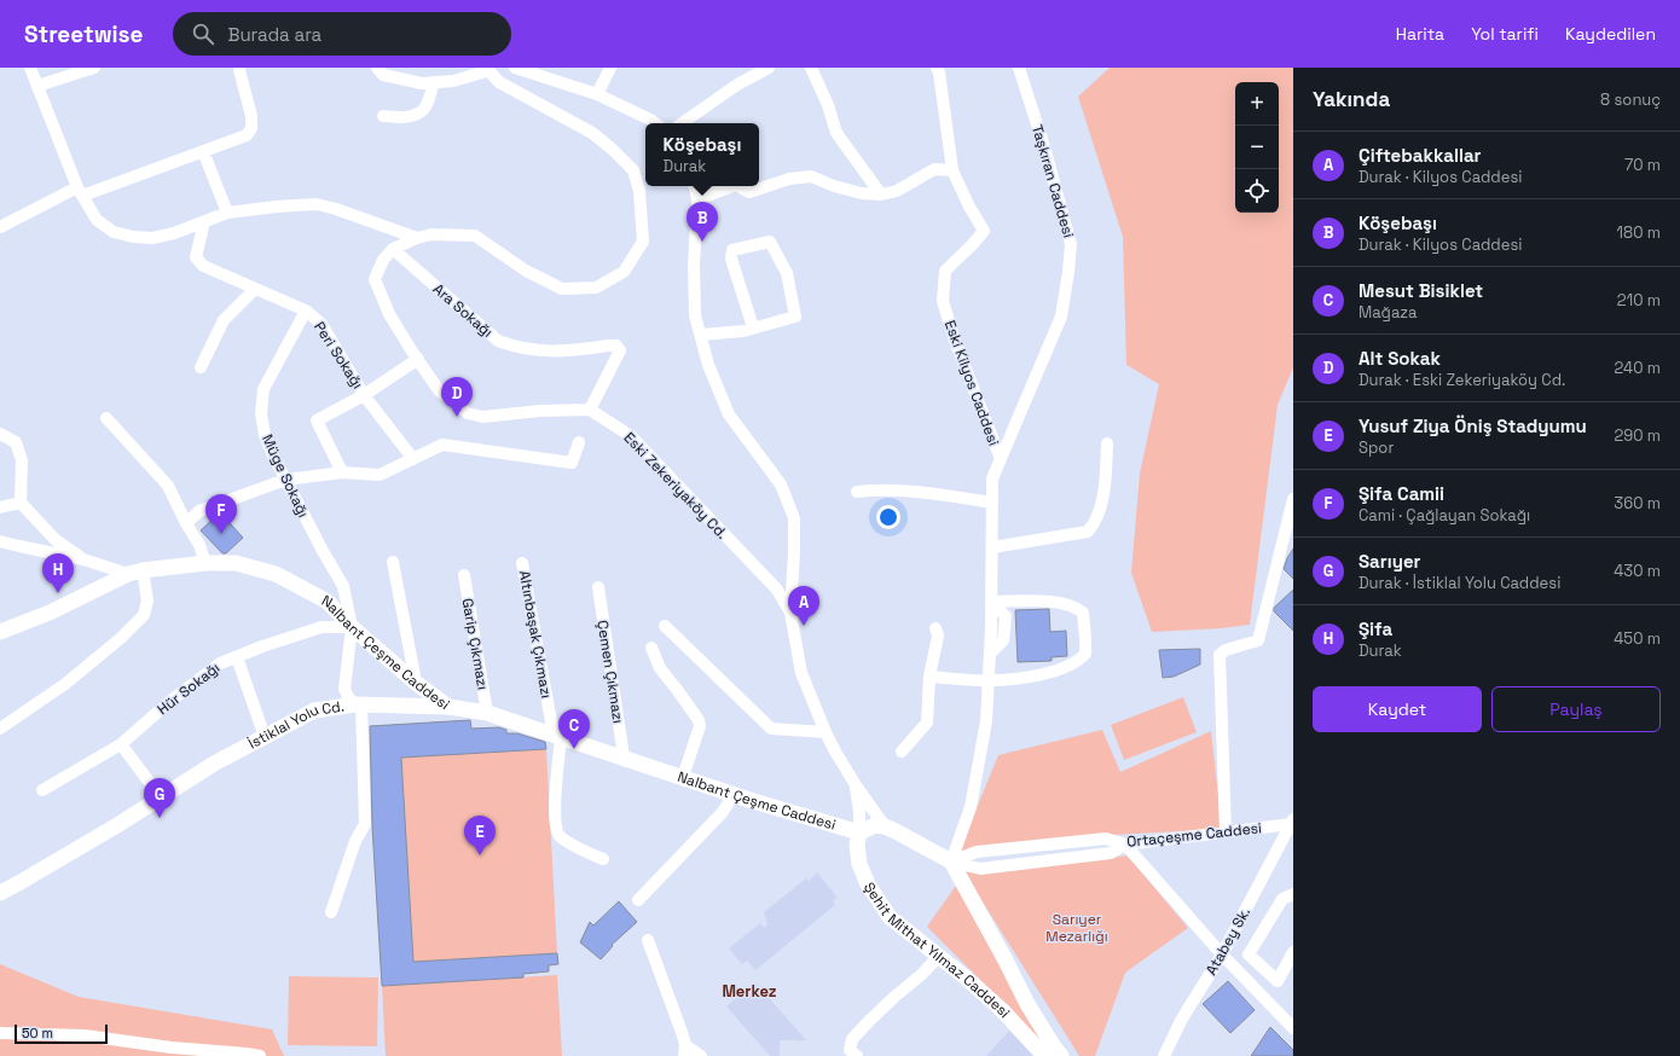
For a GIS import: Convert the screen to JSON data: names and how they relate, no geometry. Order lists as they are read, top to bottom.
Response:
{
  "streets": {
    "main road": ["Nalbant Çeşme Caddesi", "İstiklal Yolu Cd.", "Şehit Mithat Yılmaz Caddesi"],
    "street": [
      "Taşkıran Caddesi",
      "Ara Sokağı",
      "Peri Sokağı",
      "Eski Kilyos Caddesi",
      "Müge Sokağı",
      "Eski Zekeriyaköy Cd.",
      "Altınbaşak Çıkmazı",
      "Garip Çıkmazı",
      "Çemen Çıkmazı",
      "Hür Sokağı",
      "Ortaçeşme Caddesi",
      "Atabey Sk."
    ]
  },
  "crossings": [
    ["Taşkıran Caddesi", "Eski Kilyos Caddesi"],
    ["Ara Sokağı", "Eski Zekeriyaköy Cd."],
    ["Peri Sokağı", "Müge Sokağı"],
    ["Eski Kilyos Caddesi", "Ortaçeşme Caddesi"],
    ["Eski Kilyos Caddesi", "Şehit Mithat Yılmaz Caddesi"],
    ["Müge Sokağı", "Nalbant Çeşme Caddesi"],
    ["Müge Sokağı", "Hür Sokağı"],
    ["Müge Sokağı", "İstiklal Yolu Cd."],
    ["Altınbaşak Çıkmazı", "Nalbant Çeşme Caddesi"],
    ["Garip Çıkmazı", "Nalbant Çeşme Caddesi"],
    ["Nalbant Çeşme Caddesi", "Çemen Çıkmazı"],
    ["Nalbant Çeşme Caddesi", "Hür Sokağı"],
    ["Nalbant Çeşme Caddesi", "İstiklal Yolu Cd."],
    ["Nalbant Çeşme Caddesi", "Şehit Mithat Yılmaz Caddesi"],
    ["Ortaçeşme Caddesi", "Atabey Sk."],
    ["Ortaçeşme Caddesi", "Şehit Mithat Yılmaz Caddesi"]
  ],
  "districts": ["Merkez"],
  "parks": ["Sarıyer Mezarlığı"],
  "scale_bar": "50 m",
  "page": {
    "header": "Streetwise",
    "search": "Burada ara",
    "nav": ["Harita", "Yol tarifi", "Kaydedilen"],
    "heading": ["Yakında", "8 sonuç"],
    "map_buttons": ["+", "−"],
    "popup": ["Köşebaşı", "Durak"],
    "list": [
      {
        "mark": "A",
        "name": "Çiftebakkallar",
        "note": "Durak · Kilyos Caddesi",
        "value": "70 m"
      },
      {
        "mark": "B",
        "name": "Köşebaşı",
        "note": "Durak · Kilyos Caddesi",
        "value": "180 m"
      },
      {
        "mark": "C",
        "name": "Mesut Bisiklet",
        "note": "Mağaza",
        "value": "210 m"
      },
      {
        "mark": "D",
        "name": "Alt Sokak",
        "note": "Durak · Eski Zekeriyaköy Cd.",
        "value": "240 m"
      },
      {
        "mark": "E",
        "name": "Yusuf Ziya Öniş Stadyumu",
        "note": "Spor",
        "value": "290 m"
      },
      {
        "mark": "F",
        "name": "Şifa Camii",
        "note": "Cami · Çağlayan Sokağı",
        "value": "360 m"
      },
      {
        "mark": "G",
        "name": "Sarıyer",
        "note": "Durak · İstiklal Yolu Caddesi",
        "value": "430 m"
      },
      {
        "mark": "H",
        "name": "Şifa",
        "note": "Durak",
        "value": "450 m"
      }
    ],
    "pins": [
      "B",
      "D",
      "F",
      "H",
      "A",
      "C",
      "G",
      "E"
    ],
    "buttons": ["Kaydet", "Paylaş"],
    "scale": "50 m"
  }
}
